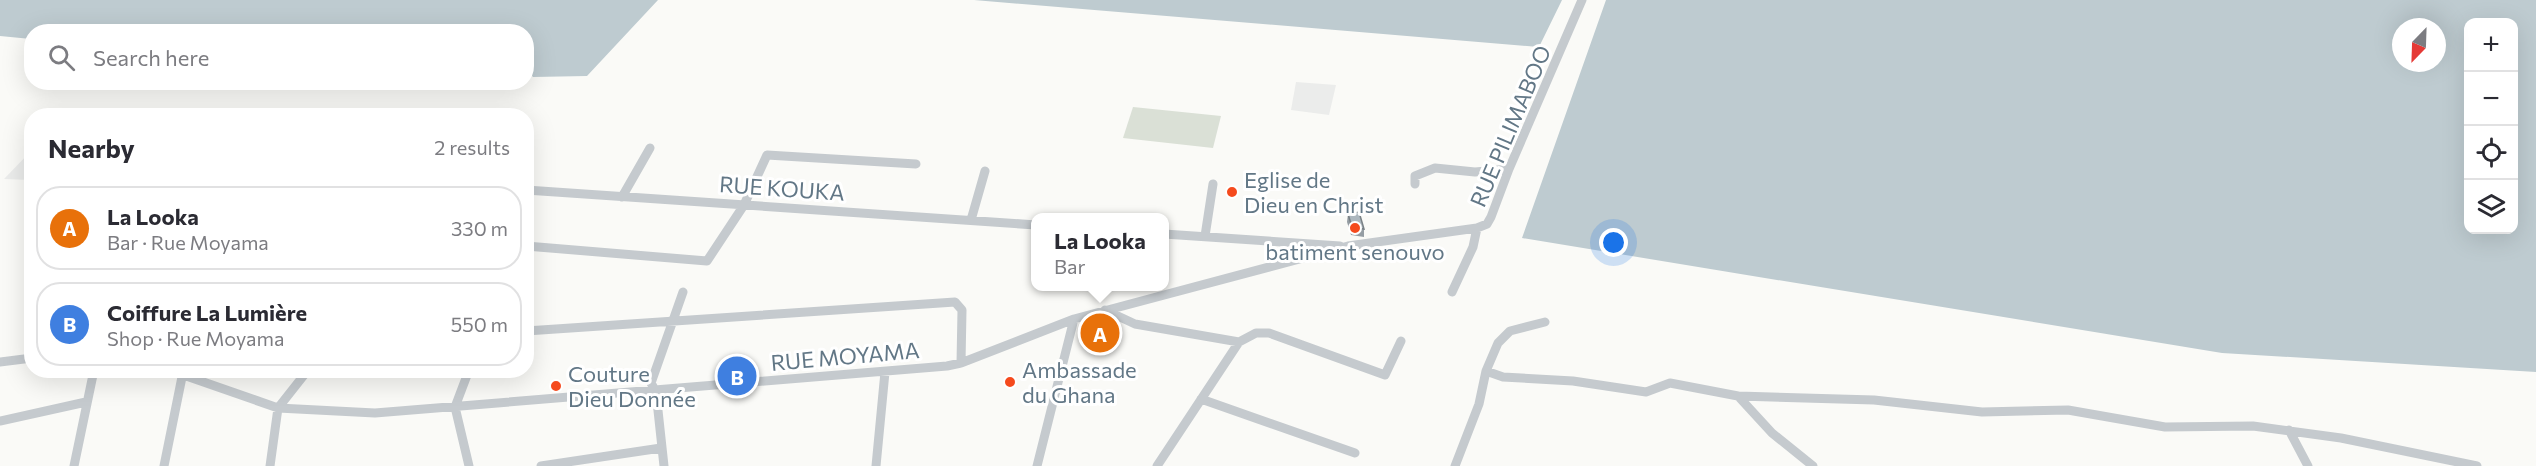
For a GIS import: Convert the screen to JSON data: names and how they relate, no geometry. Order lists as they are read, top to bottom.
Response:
{
  "streets": {
    "street": ["RUE PILIMABOO", "RUE KOUKA", "RUE MOYAMA"]
  },
  "crossings": [
    ["RUE PILIMABOO", "RUE MOYAMA"]
  ],
  "places": [
    "Eglise de Dieu en Christ",
    "batiment senouvo",
    "Ambassade du Ghana",
    "Couture Dieu Donnée"
  ],
  "north": "bottom left",
  "page": {
    "map_buttons": ["+", "−"],
    "search": "Search here",
    "heading": ["Nearby", "2 results"],
    "list": [
      {
        "mark": "A",
        "name": "La Looka",
        "note": "Bar · Rue Moyama",
        "value": "330 m"
      },
      {
        "mark": "B",
        "name": "Coiffure La Lumière",
        "note": "Shop · Rue Moyama",
        "value": "550 m"
      }
    ],
    "popup": ["La Looka", "Bar"],
    "pins": ["A", "B"]
  }
}
